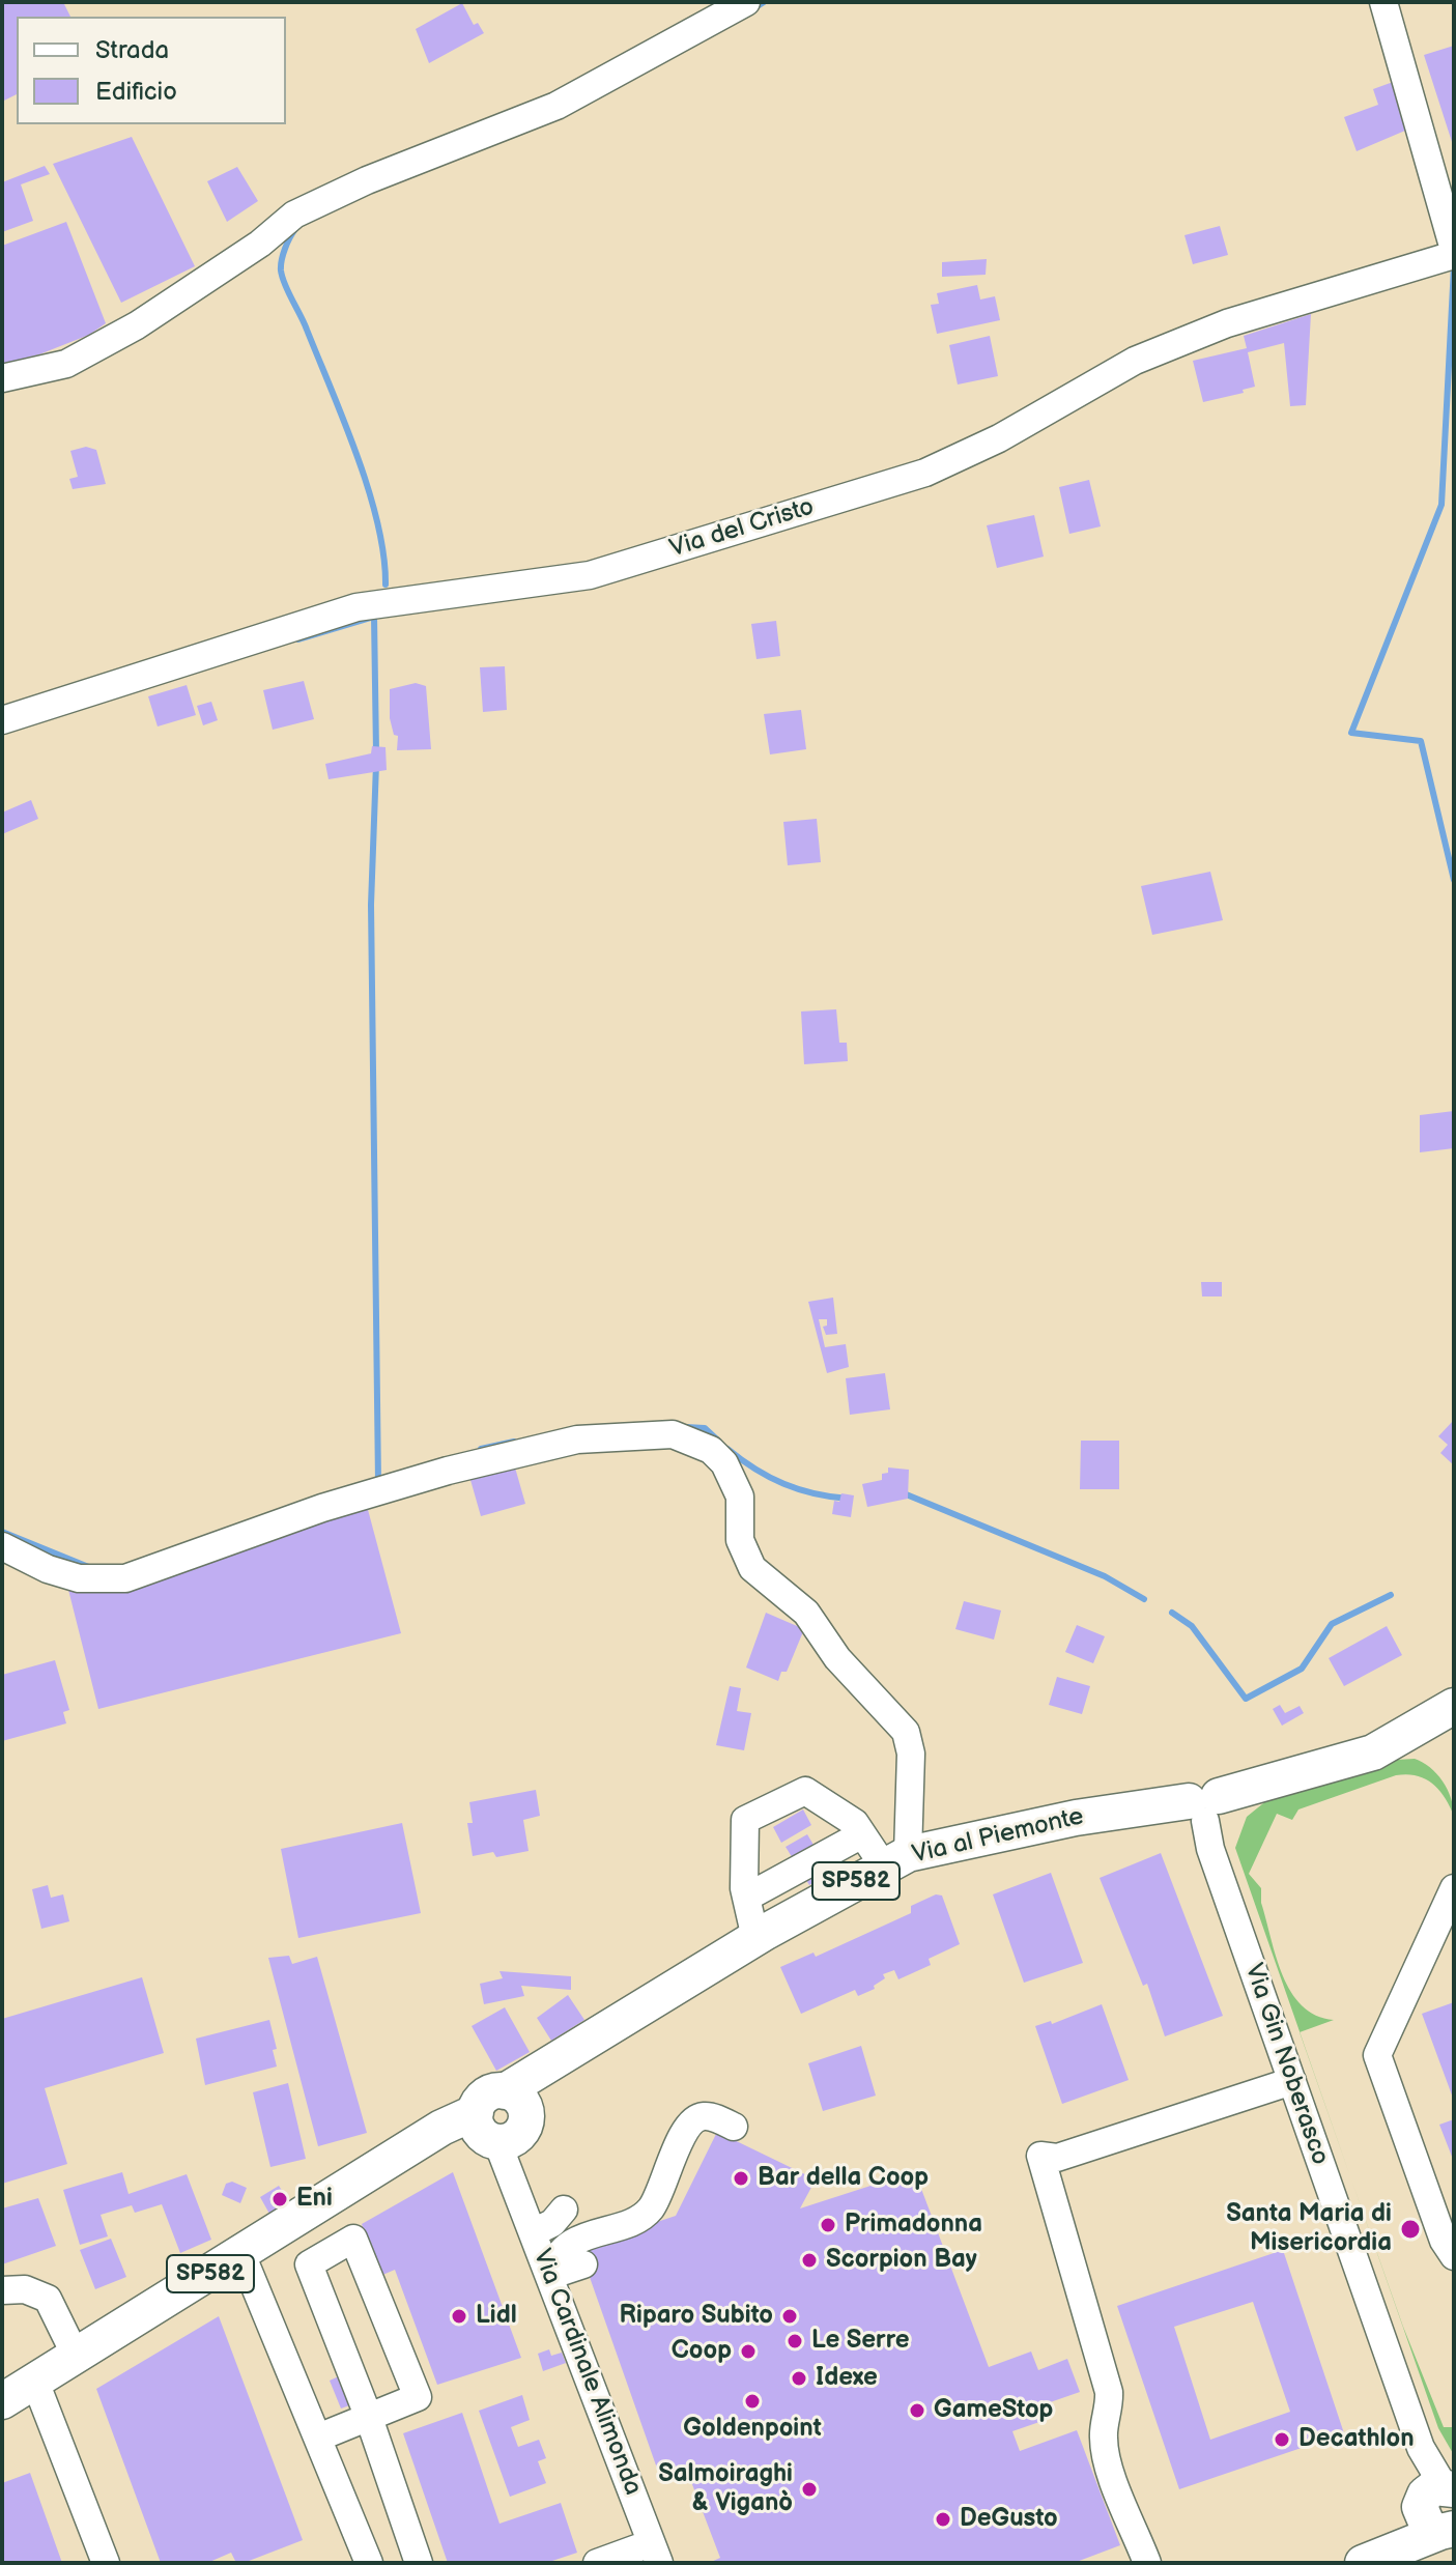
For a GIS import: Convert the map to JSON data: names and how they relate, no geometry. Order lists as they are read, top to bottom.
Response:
{
  "streets": {
    "main road": ["Via al Piemonte", "SP582"],
    "street": ["Via del Cristo", "Via Gin Noberasco", "Via Cardinale Alimonda"]
  },
  "crossings": [
    ["Via al Piemonte", "Via Gin Noberasco"],
    ["Via al Piemonte", "Via Cardinale Alimonda"]
  ],
  "places": [
    "Bar della Coop",
    "Eni",
    "Primadonna",
    "Santa Maria di Misericordia",
    "Scorpion Bay",
    "Lidl",
    "Riparo Subito",
    "Le Serre",
    "Coop",
    "Idexe",
    "Goldenpoint",
    "GameStop",
    "Decathlon",
    "Salmoiraghi & Viganò",
    "DeGusto"
  ],
  "legend": ["Strada", "Edificio"]
}
